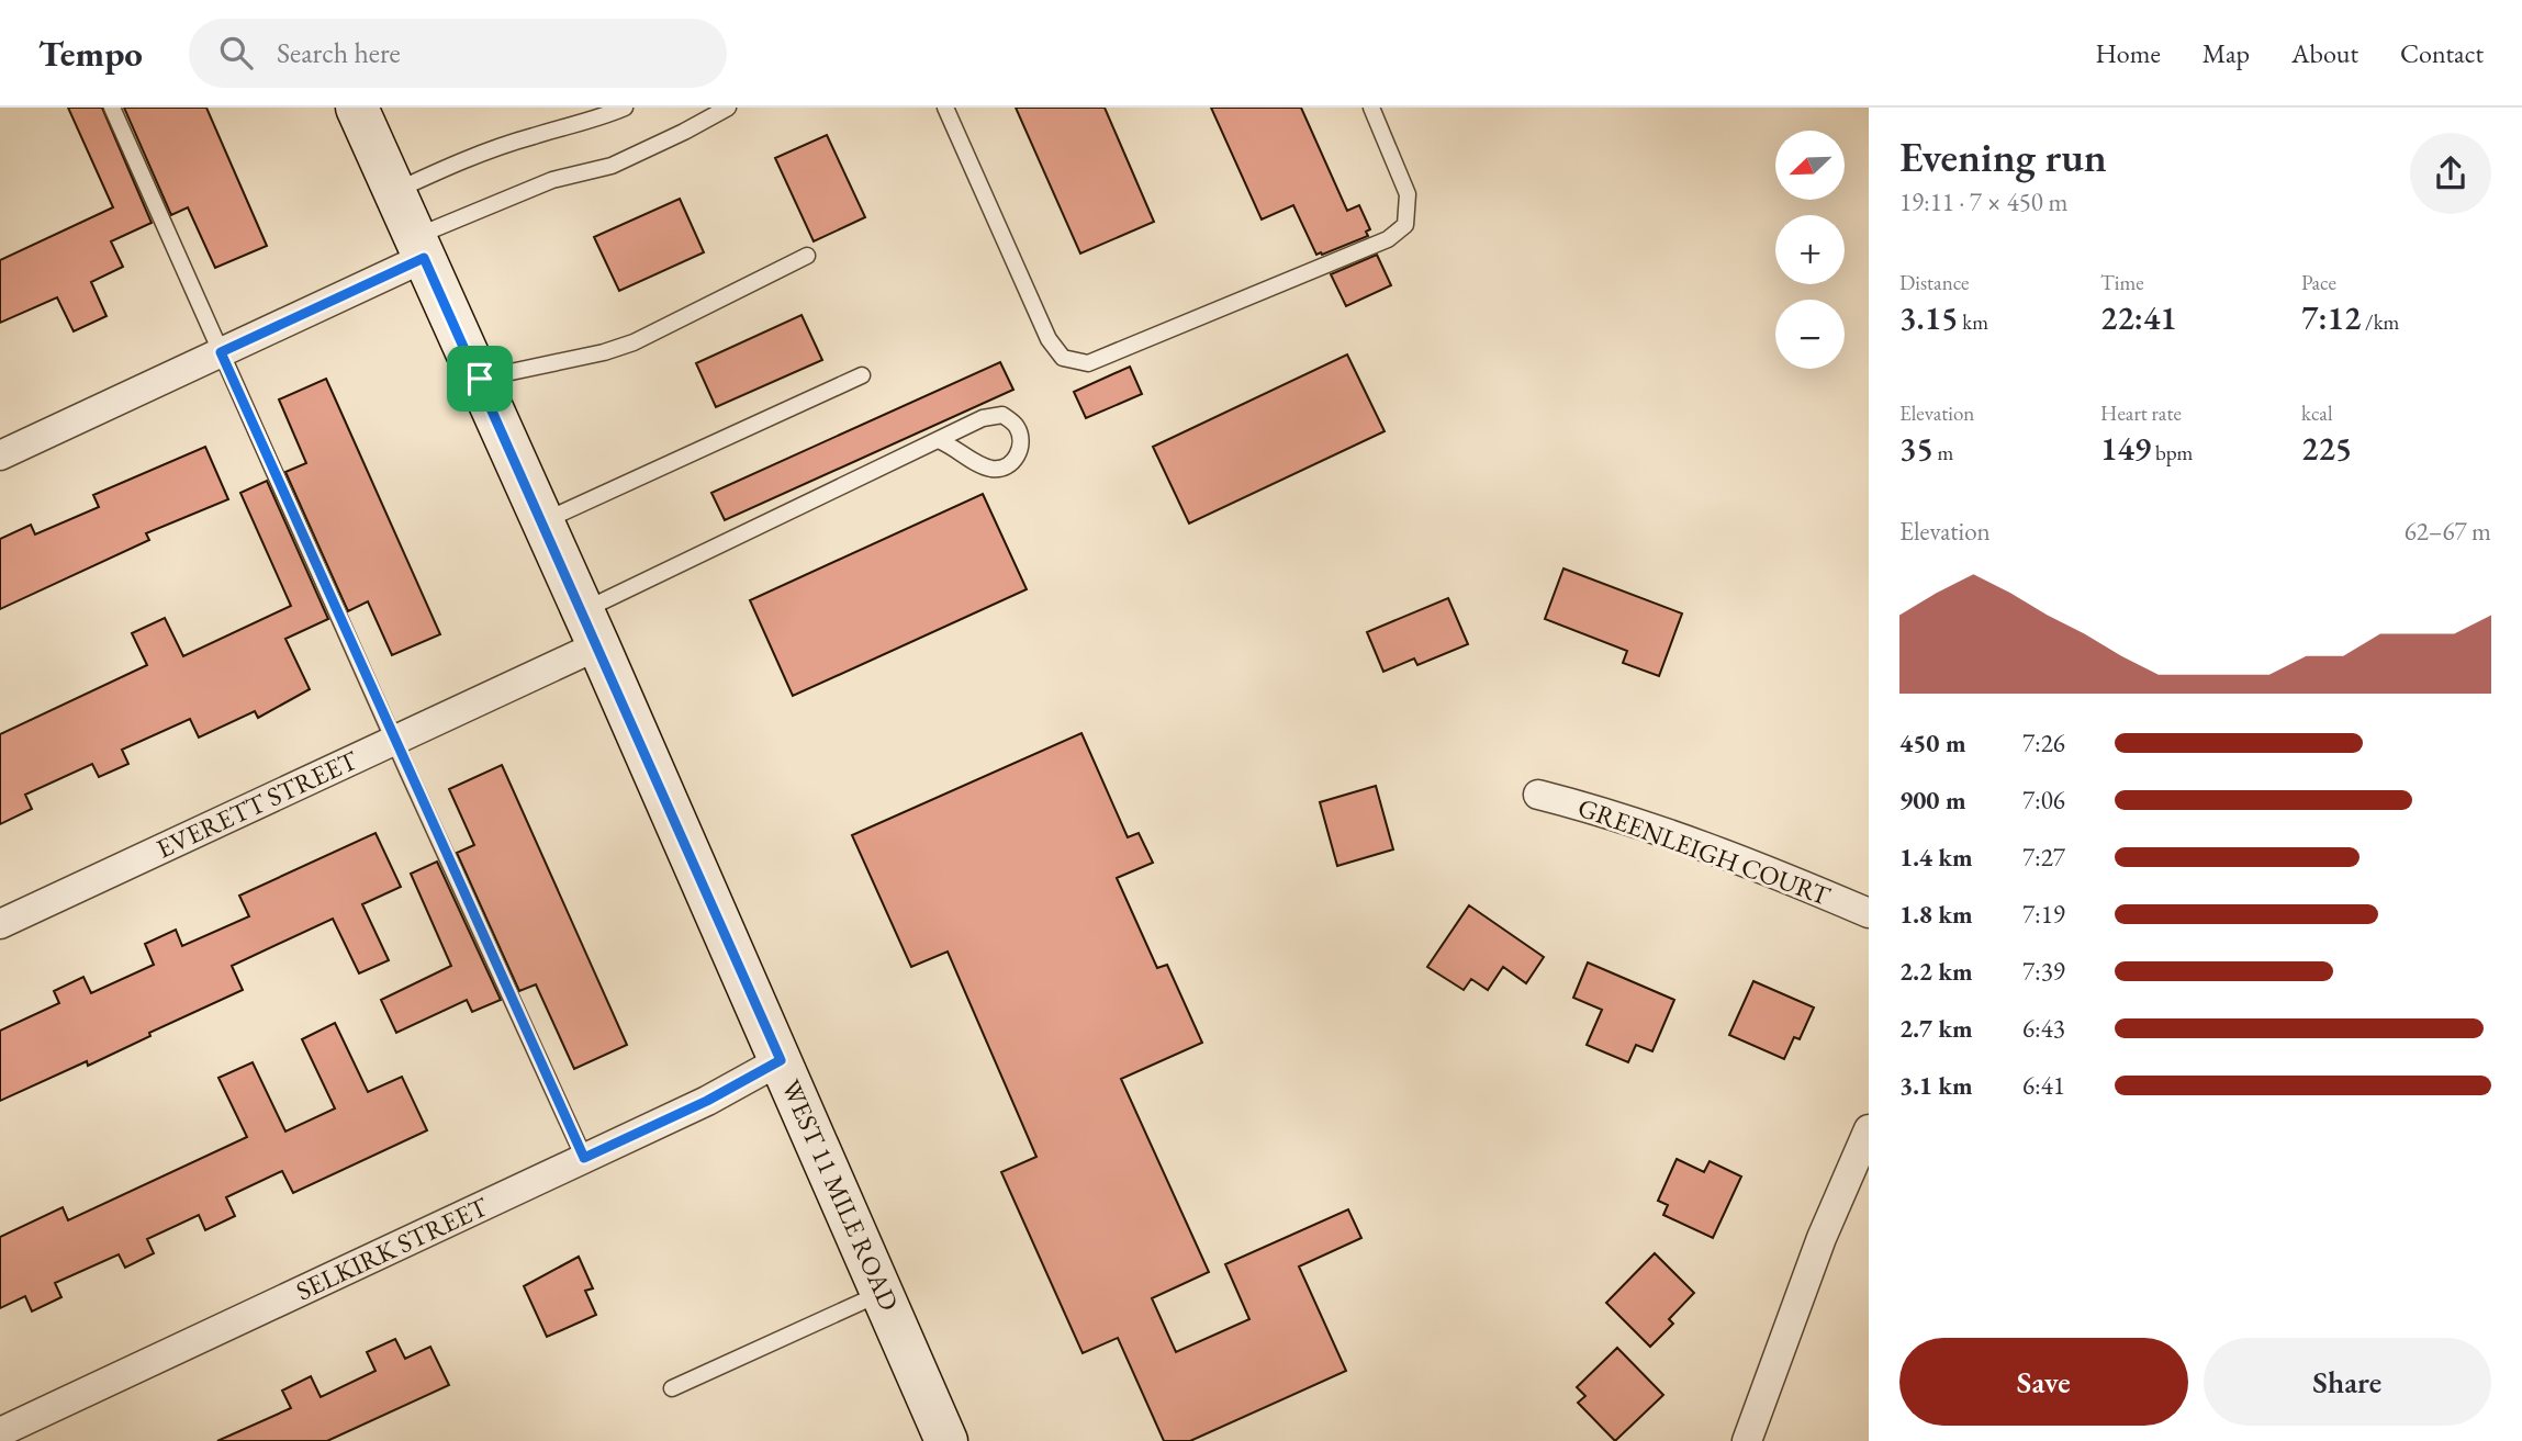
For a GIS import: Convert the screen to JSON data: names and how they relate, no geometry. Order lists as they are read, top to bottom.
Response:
{
  "streets": {
    "main road": ["WEST 11 MILE ROAD"],
    "street": ["EVERETT STREET", "GREENLEIGH COURT", "SELKIRK STREET"]
  },
  "crossings": [
    ["EVERETT STREET", "WEST 11 MILE ROAD"],
    ["WEST 11 MILE ROAD", "SELKIRK STREET"]
  ],
  "north": "bottom left",
  "page": {
    "header": "Tempo",
    "search": "Search here",
    "nav": [
      "Home",
      "Map",
      "About",
      "Contact"
    ],
    "heading": ["Evening run", "19:11 · 7 × 450 m"],
    "map_buttons": ["+", "−"],
    "stats": [
      ["Distance", "3.15 km"],
      ["Time", "22:41"],
      ["Pace", "7:12 /km"],
      ["Elevation", "35 m"],
      ["Heart rate", "149 bpm"],
      ["kcal", "225"]
    ],
    "chart": ["Elevation", "62–67 m"],
    "list": [
      {
        "name": "450 m",
        "note": "7:26"
      },
      {
        "name": "900 m",
        "note": "7:06"
      },
      {
        "name": "1.4 km",
        "note": "7:27"
      },
      {
        "name": "1.8 km",
        "note": "7:19"
      },
      {
        "name": "2.2 km",
        "note": "7:39"
      },
      {
        "name": "2.7 km",
        "note": "6:43"
      },
      {
        "name": "3.1 km",
        "note": "6:41"
      }
    ],
    "buttons": ["Save", "Share"]
  }
}
